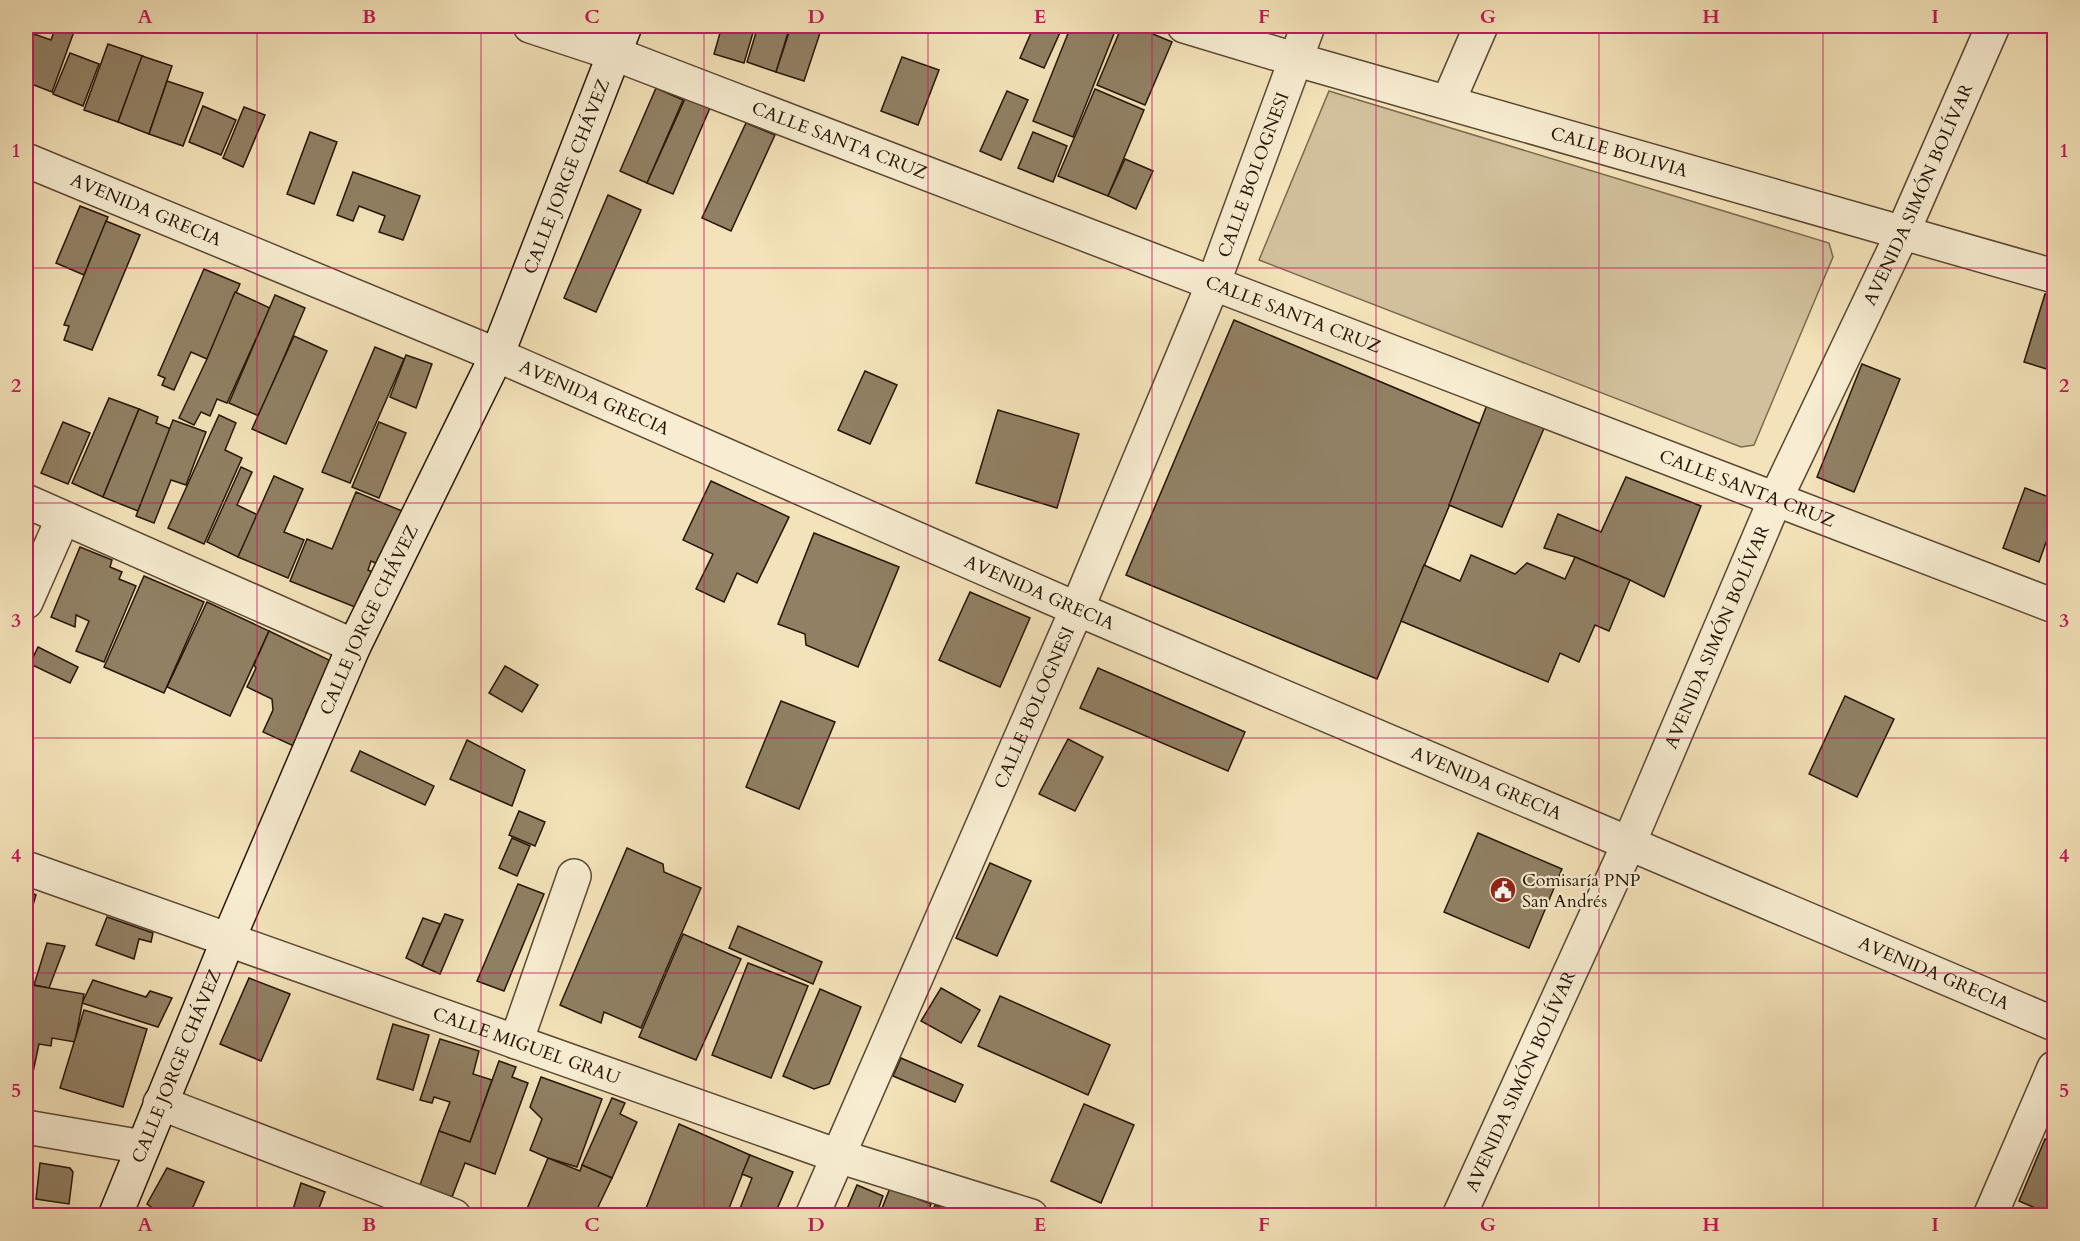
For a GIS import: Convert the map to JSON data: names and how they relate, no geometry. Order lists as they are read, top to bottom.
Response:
{
  "streets": {
    "street": [
      "CALLE SANTA CRUZ",
      "CALLE BOLIVIA",
      "CALLE BOLOGNESI",
      "CALLE JORGE CHÁVEZ",
      "AVENIDA SIMÓN BOLÍVAR",
      "AVENIDA GRECIA",
      "CALLE MIGUEL GRAU"
    ]
  },
  "crossings": [
    ["CALLE SANTA CRUZ", "CALLE BOLOGNESI"],
    ["CALLE SANTA CRUZ", "CALLE JORGE CHÁVEZ"],
    ["CALLE SANTA CRUZ", "AVENIDA SIMÓN BOLÍVAR"],
    ["CALLE BOLIVIA", "CALLE BOLOGNESI"],
    ["CALLE BOLIVIA", "AVENIDA SIMÓN BOLÍVAR"],
    ["CALLE BOLOGNESI", "AVENIDA GRECIA"],
    ["CALLE BOLOGNESI", "CALLE MIGUEL GRAU"],
    ["CALLE JORGE CHÁVEZ", "AVENIDA GRECIA"],
    ["CALLE JORGE CHÁVEZ", "CALLE MIGUEL GRAU"],
    ["AVENIDA SIMÓN BOLÍVAR", "AVENIDA GRECIA"]
  ],
  "places": {
    "public building": ["Comisaría PNP San Andrés"]
  },
  "grid": {
    "columns": [
      "A",
      "B",
      "C",
      "D",
      "E",
      "F",
      "G",
      "H",
      "I"
    ],
    "rows": [
      "1",
      "2",
      "3",
      "4",
      "5"
    ]
  }
}
